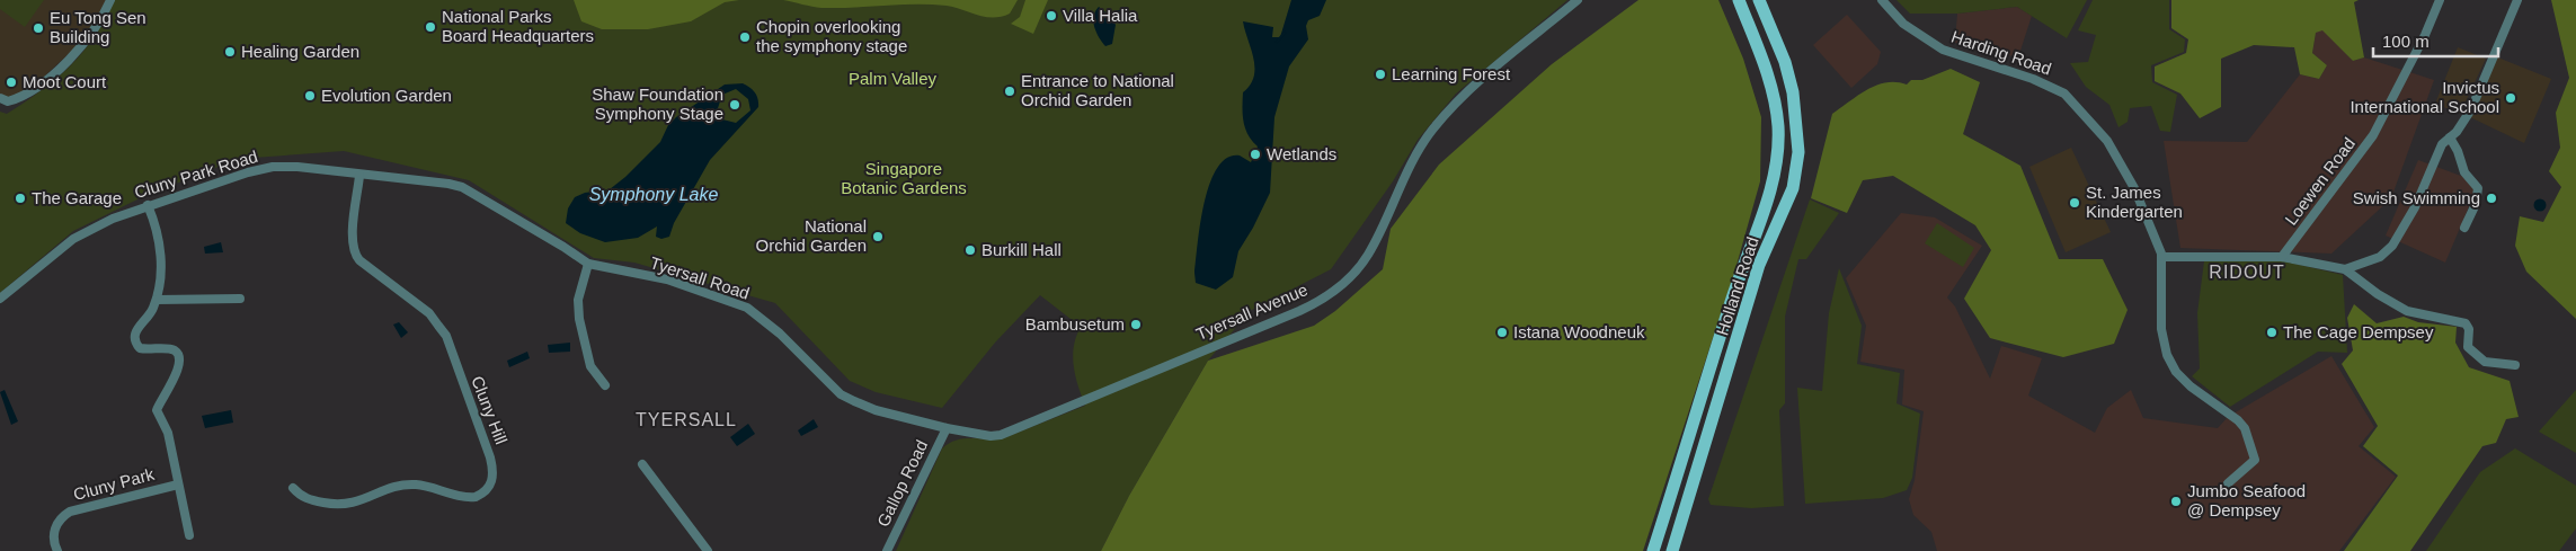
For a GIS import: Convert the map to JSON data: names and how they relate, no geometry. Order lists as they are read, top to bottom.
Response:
{
  "streets": {
    "main road": ["Holland Road"],
    "street": [
      "Harding Road",
      "Cluny Park Road",
      "Loewen Road",
      "Tyersall Road",
      "Tyersall Avenue",
      "Cluny Hill",
      "Gallop Road",
      "Cluny Park"
    ]
  },
  "crossings": [
    ["Cluny Park Road", "Tyersall Road"],
    ["Cluny Park Road", "Cluny Hill"],
    ["Cluny Park Road", "Cluny Park"],
    ["Tyersall Road", "Tyersall Avenue"],
    ["Tyersall Road", "Gallop Road"],
    ["Tyersall Avenue", "Gallop Road"]
  ],
  "districts": ["RIDOUT", "TYERSALL"],
  "water": ["Symphony Lake"],
  "parks": ["Palm Valley", "Singapore Botanic Gardens"],
  "places": [
    "Villa Halia",
    "National Parks Board Headquarters",
    "Eu Tong Sen Building",
    "Chopin overlooking the symphony stage",
    "Healing Garden",
    "Learning Forest",
    "Moot Court",
    "Entrance to National Orchid Garden",
    "Evolution Garden",
    "Invictus International School",
    "Shaw Foundation Symphony Stage",
    "Wetlands",
    "The Garage",
    "Swish Swimming",
    "St. James Kindergarten",
    "National Orchid Garden",
    "Burkill Hall",
    "Bambusetum",
    "Istana Woodneuk",
    "The Cage Dempsey",
    "Jumbo Seafood @ Dempsey"
  ],
  "scale_bar": "100 m"
}
